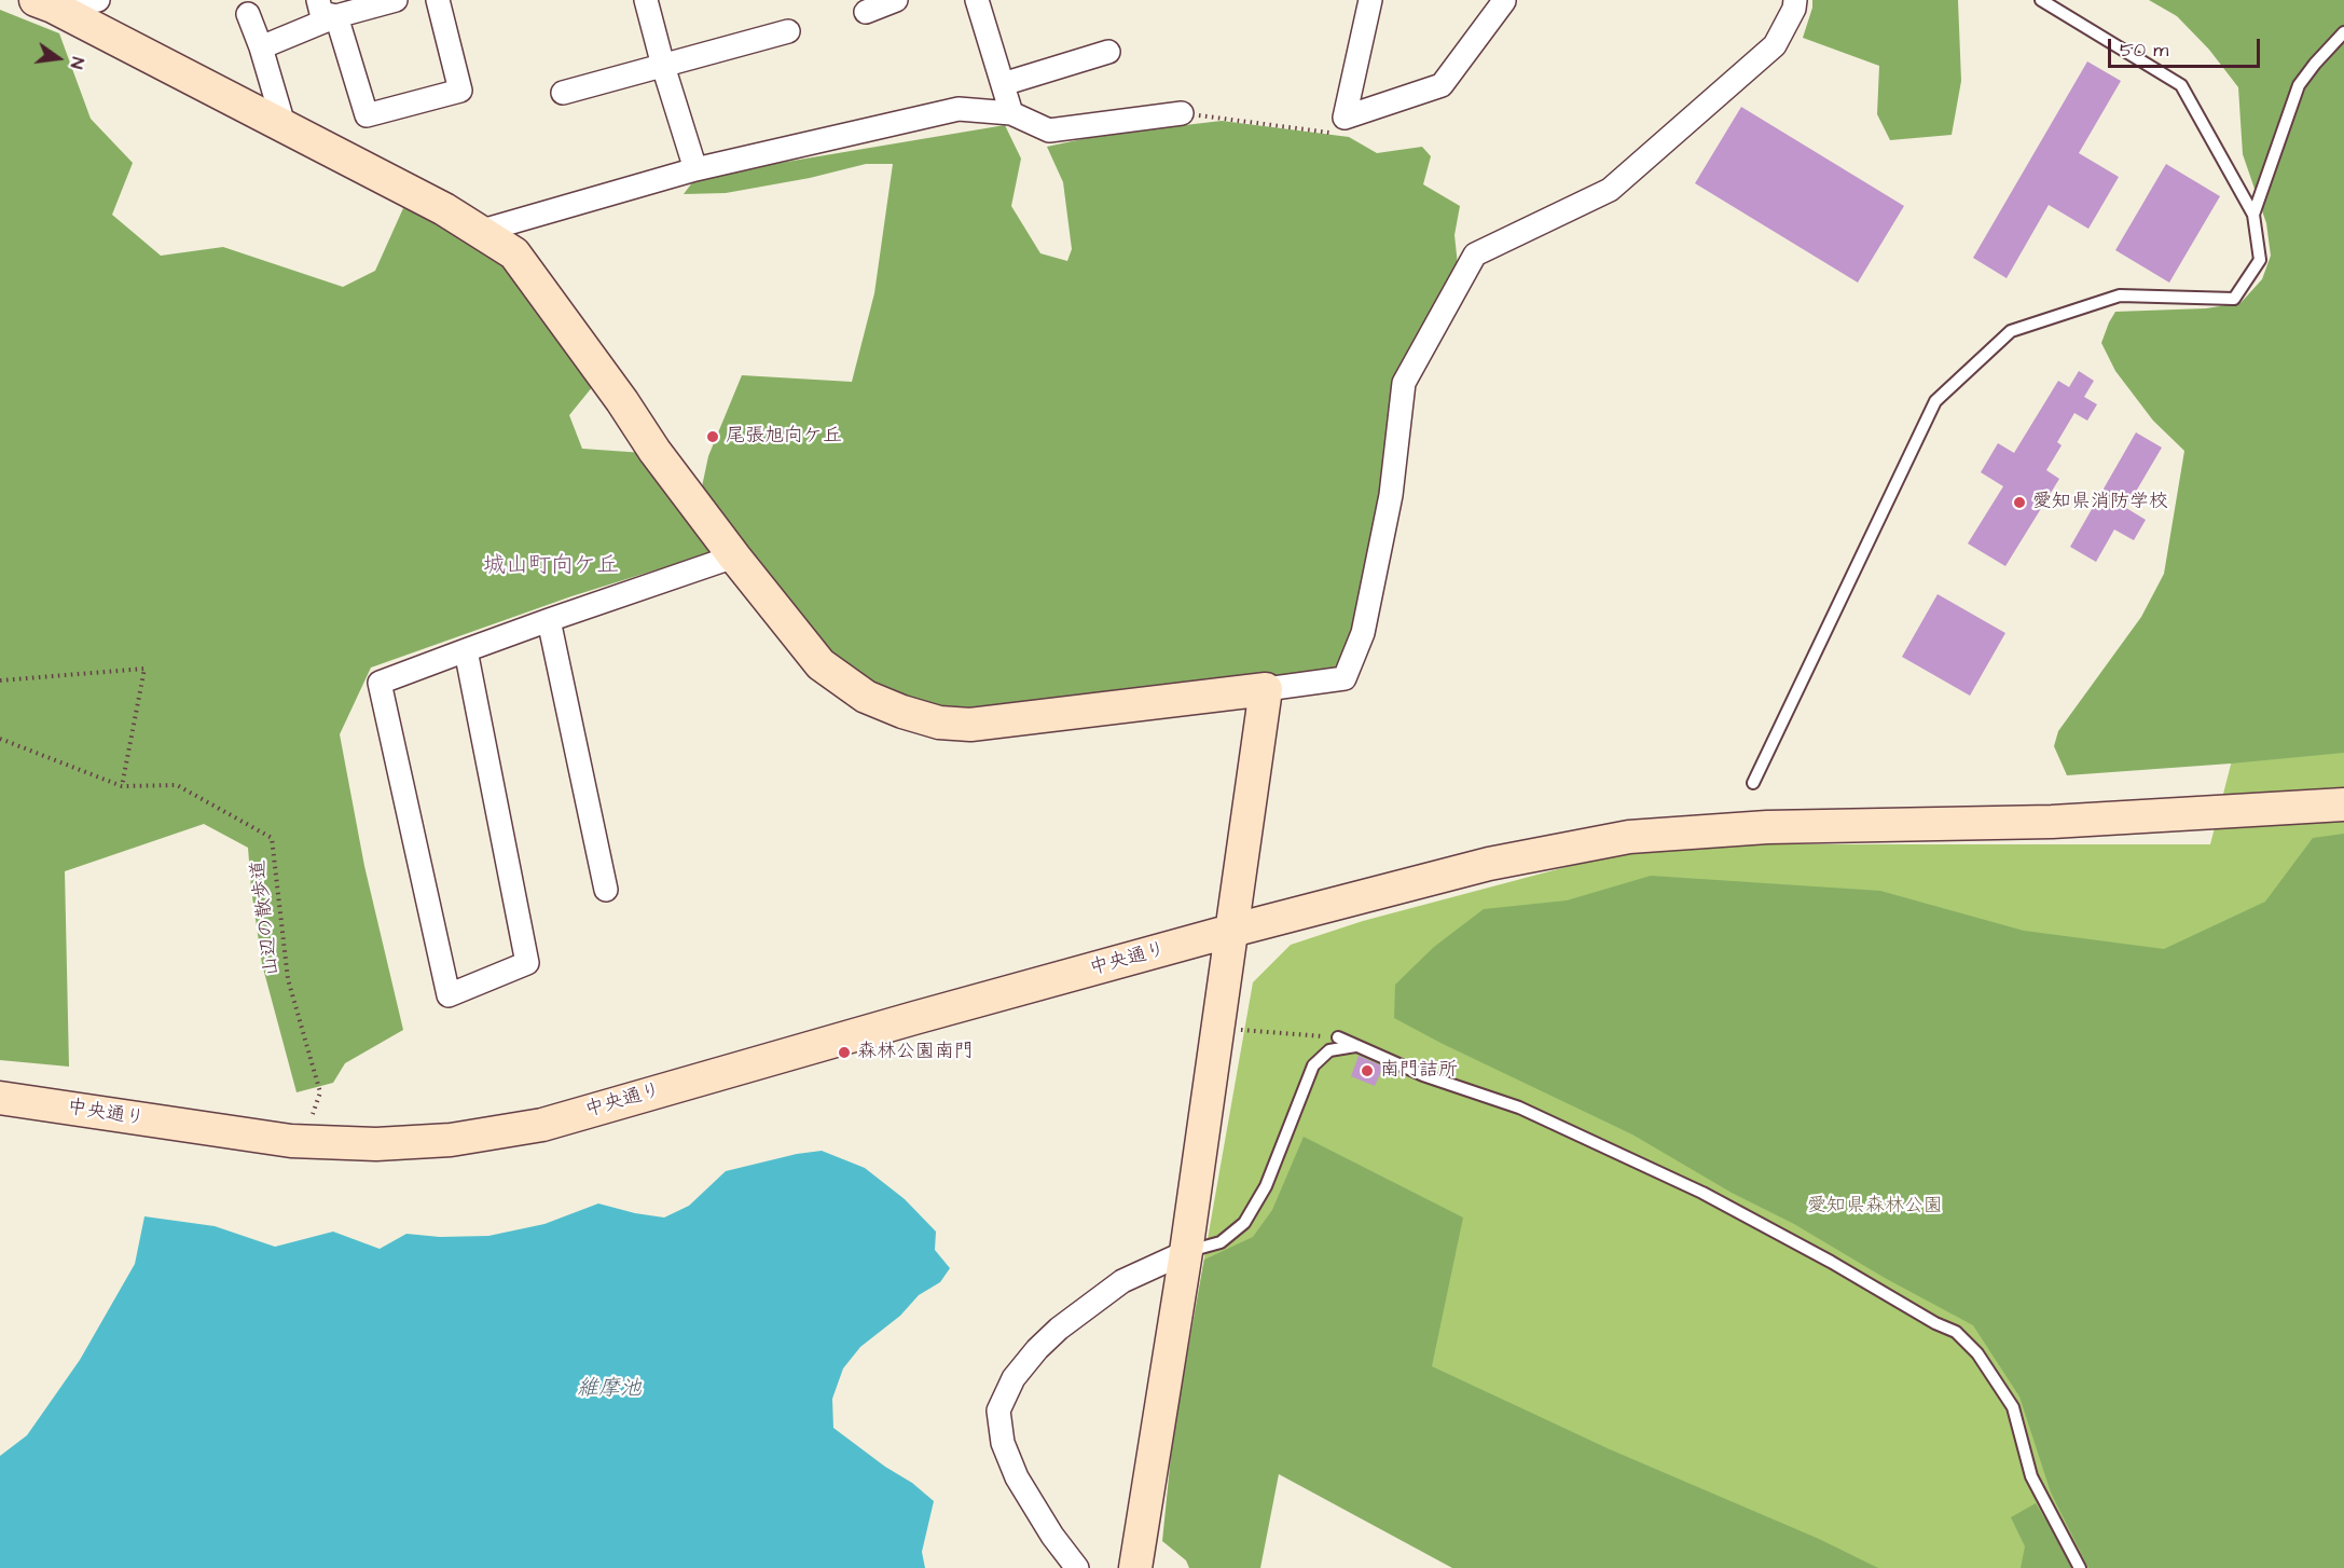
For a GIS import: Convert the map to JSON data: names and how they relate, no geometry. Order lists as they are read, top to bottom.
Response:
{
  "streets": {
    "street": ["中央通り"],
    "path": ["山辺の散歩道"]
  },
  "districts": ["城山町向ケ丘"],
  "water": ["維摩池"],
  "parks": ["愛知県森林公園"],
  "places": [
    "尾張旭向ケ丘",
    "愛知県消防学校",
    "森林公園南門",
    "南門詰所"
  ],
  "scale_bar": "50 m",
  "north": "right"
}
